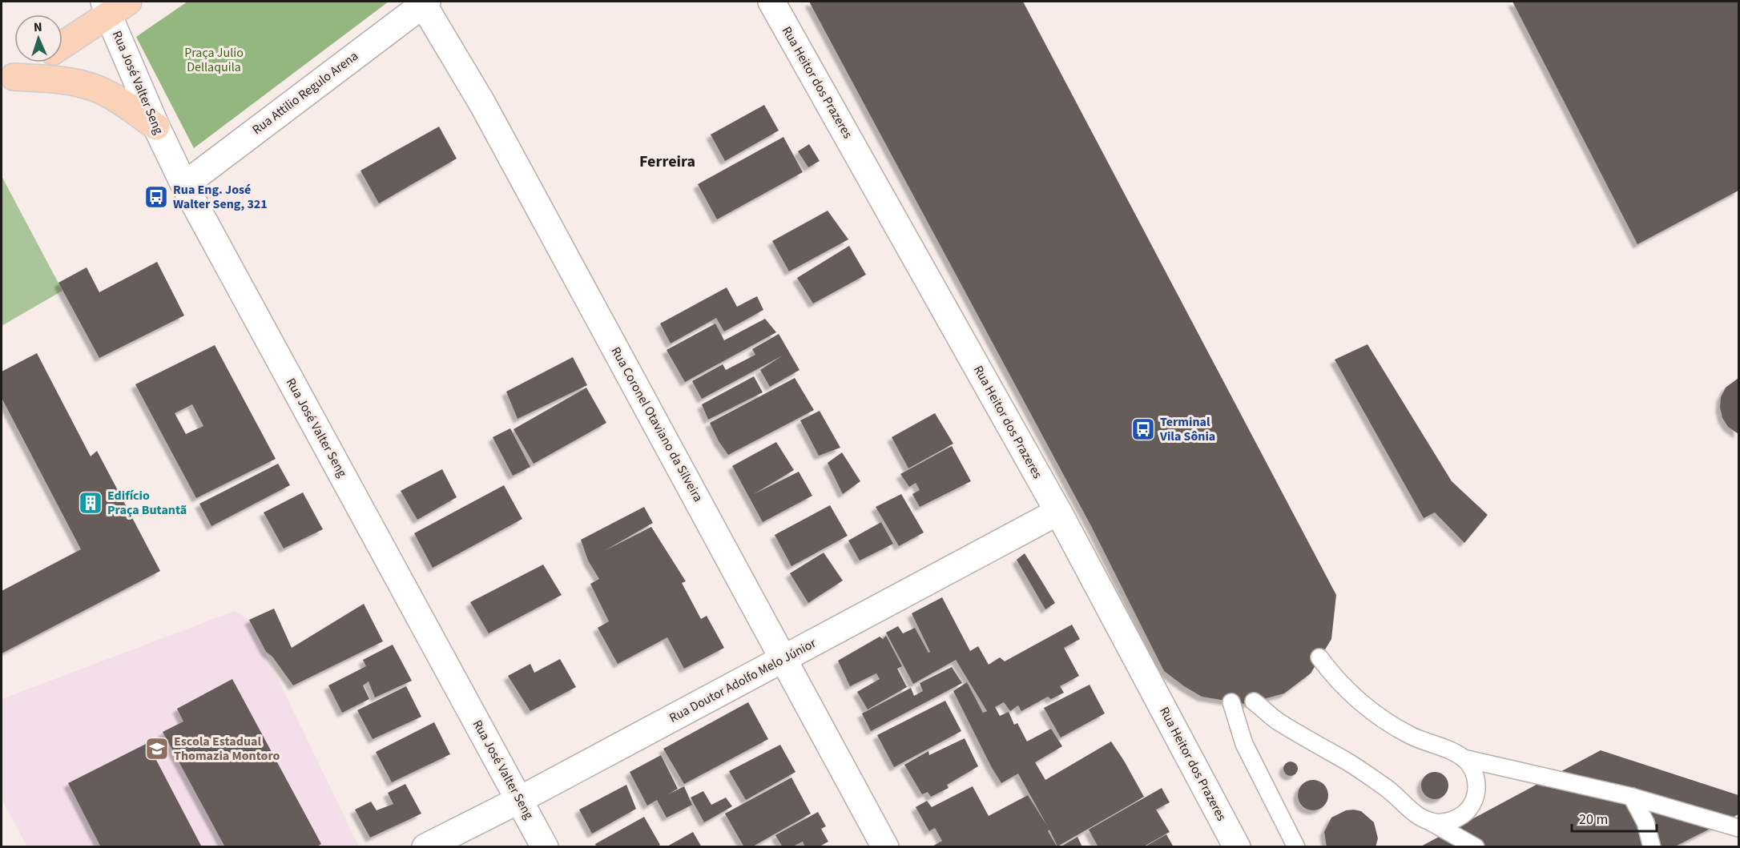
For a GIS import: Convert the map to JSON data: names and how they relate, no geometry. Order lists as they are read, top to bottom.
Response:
{
  "streets": {
    "street": [
      "Rua José Valter Seng",
      "Rua Heitor dos Prazeres",
      "Rua Attilio Regulo Arena",
      "Rua Coronel Otaviano da Silveira",
      "Rua Doutor Adolfo Melo Júnior"
    ]
  },
  "crossings": [
    ["Rua José Valter Seng", "Rua Attilio Regulo Arena"],
    ["Rua José Valter Seng", "Rua Doutor Adolfo Melo Júnior"],
    ["Rua Heitor dos Prazeres", "Rua Doutor Adolfo Melo Júnior"],
    ["Rua Attilio Regulo Arena", "Rua Coronel Otaviano da Silveira"],
    ["Rua Coronel Otaviano da Silveira", "Rua Doutor Adolfo Melo Júnior"]
  ],
  "districts": ["Ferreira"],
  "parks": ["Praça Julio Dellaquila"],
  "places": {
    "bus stop": ["Rua Eng. José Walter Seng, 321", "Terminal Vila Sônia"],
    "building": ["Edifício Praça Butantã"],
    "school or university": ["Escola Estadual Thomazia Montoro"]
  },
  "scale_bar": "20 m",
  "north": "top"
}
